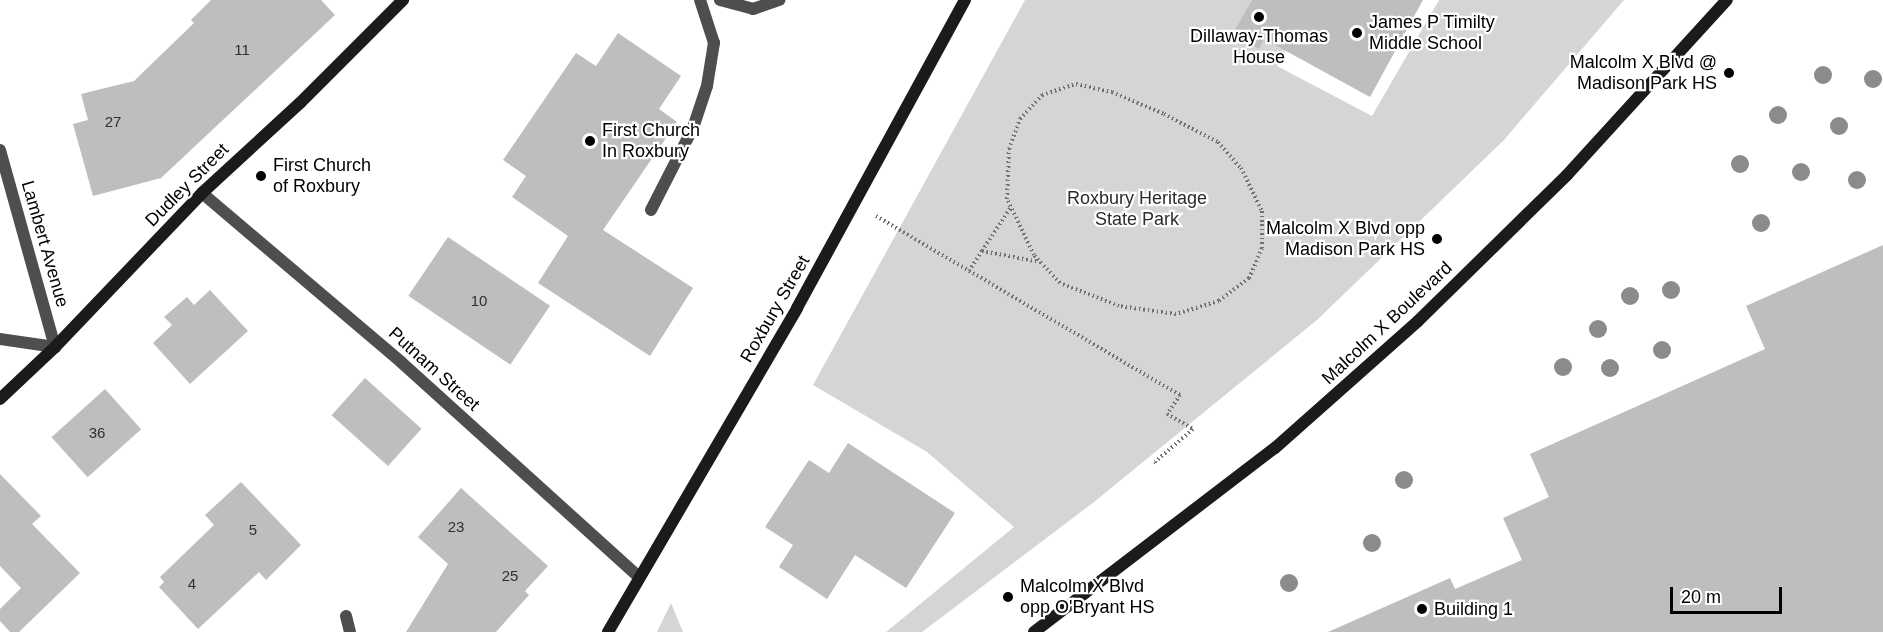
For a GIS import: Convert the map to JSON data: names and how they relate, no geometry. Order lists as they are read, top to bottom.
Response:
{
  "streets": {
    "main road": ["Dudley Street", "Roxbury Street", "Malcolm X Boulevard"],
    "street": ["Lambert Avenue", "Putnam Street"]
  },
  "crossings": [
    ["Dudley Street", "Lambert Avenue"],
    ["Dudley Street", "Putnam Street"],
    ["Roxbury Street", "Putnam Street"]
  ],
  "parks": ["Roxbury Heritage State Park"],
  "places": [
    "Dillaway-Thomas House",
    "James P Timilty Middle School",
    "Malcolm X Blvd @ Madison Park HS",
    "First Church In Roxbury",
    "First Church of Roxbury",
    "Malcolm X Blvd opp Madison Park HS",
    "Malcolm X Blvd opp O'Bryant HS",
    "Building 1"
  ],
  "house_numbers": [
    "11",
    "27",
    "10",
    "36",
    "23",
    "5",
    "25",
    "4"
  ],
  "scale_bar": "20 m"
}
